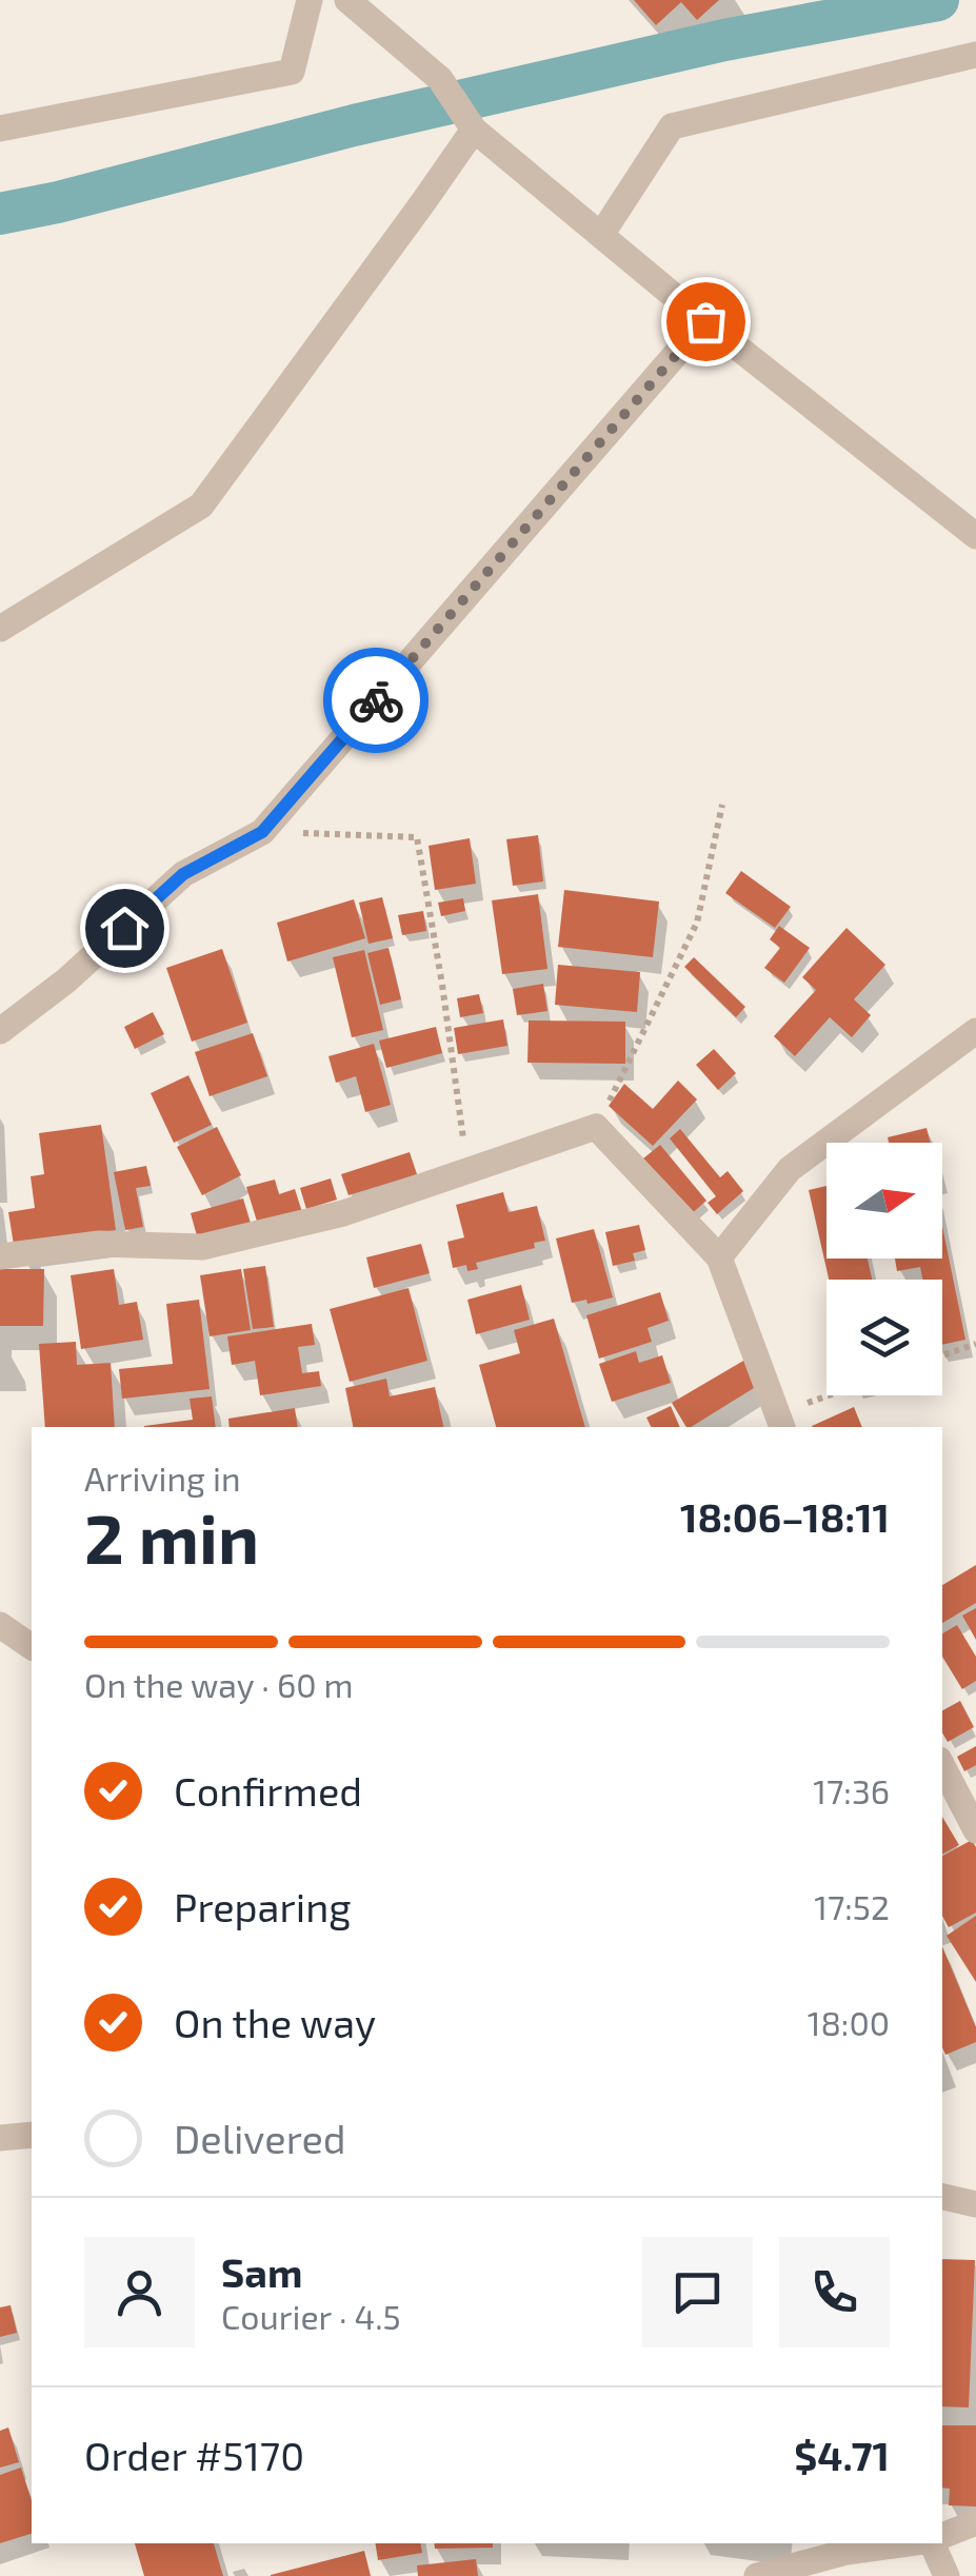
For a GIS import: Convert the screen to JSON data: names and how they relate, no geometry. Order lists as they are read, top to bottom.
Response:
{
  "north": "right",
  "page": {
    "heading": ["2 min", "Arriving in", "18:06–18:11"],
    "panel": [
      "Sam",
      "Courier · 4.5",
      "Order #5170",
      "$4.71"
    ],
    "bar": "On the way · 60 m",
    "list": [
      ["Confirmed", "17:36"],
      ["Preparing", "17:52"],
      ["On the way", "18:00"],
      "Delivered"
    ]
  }
}
